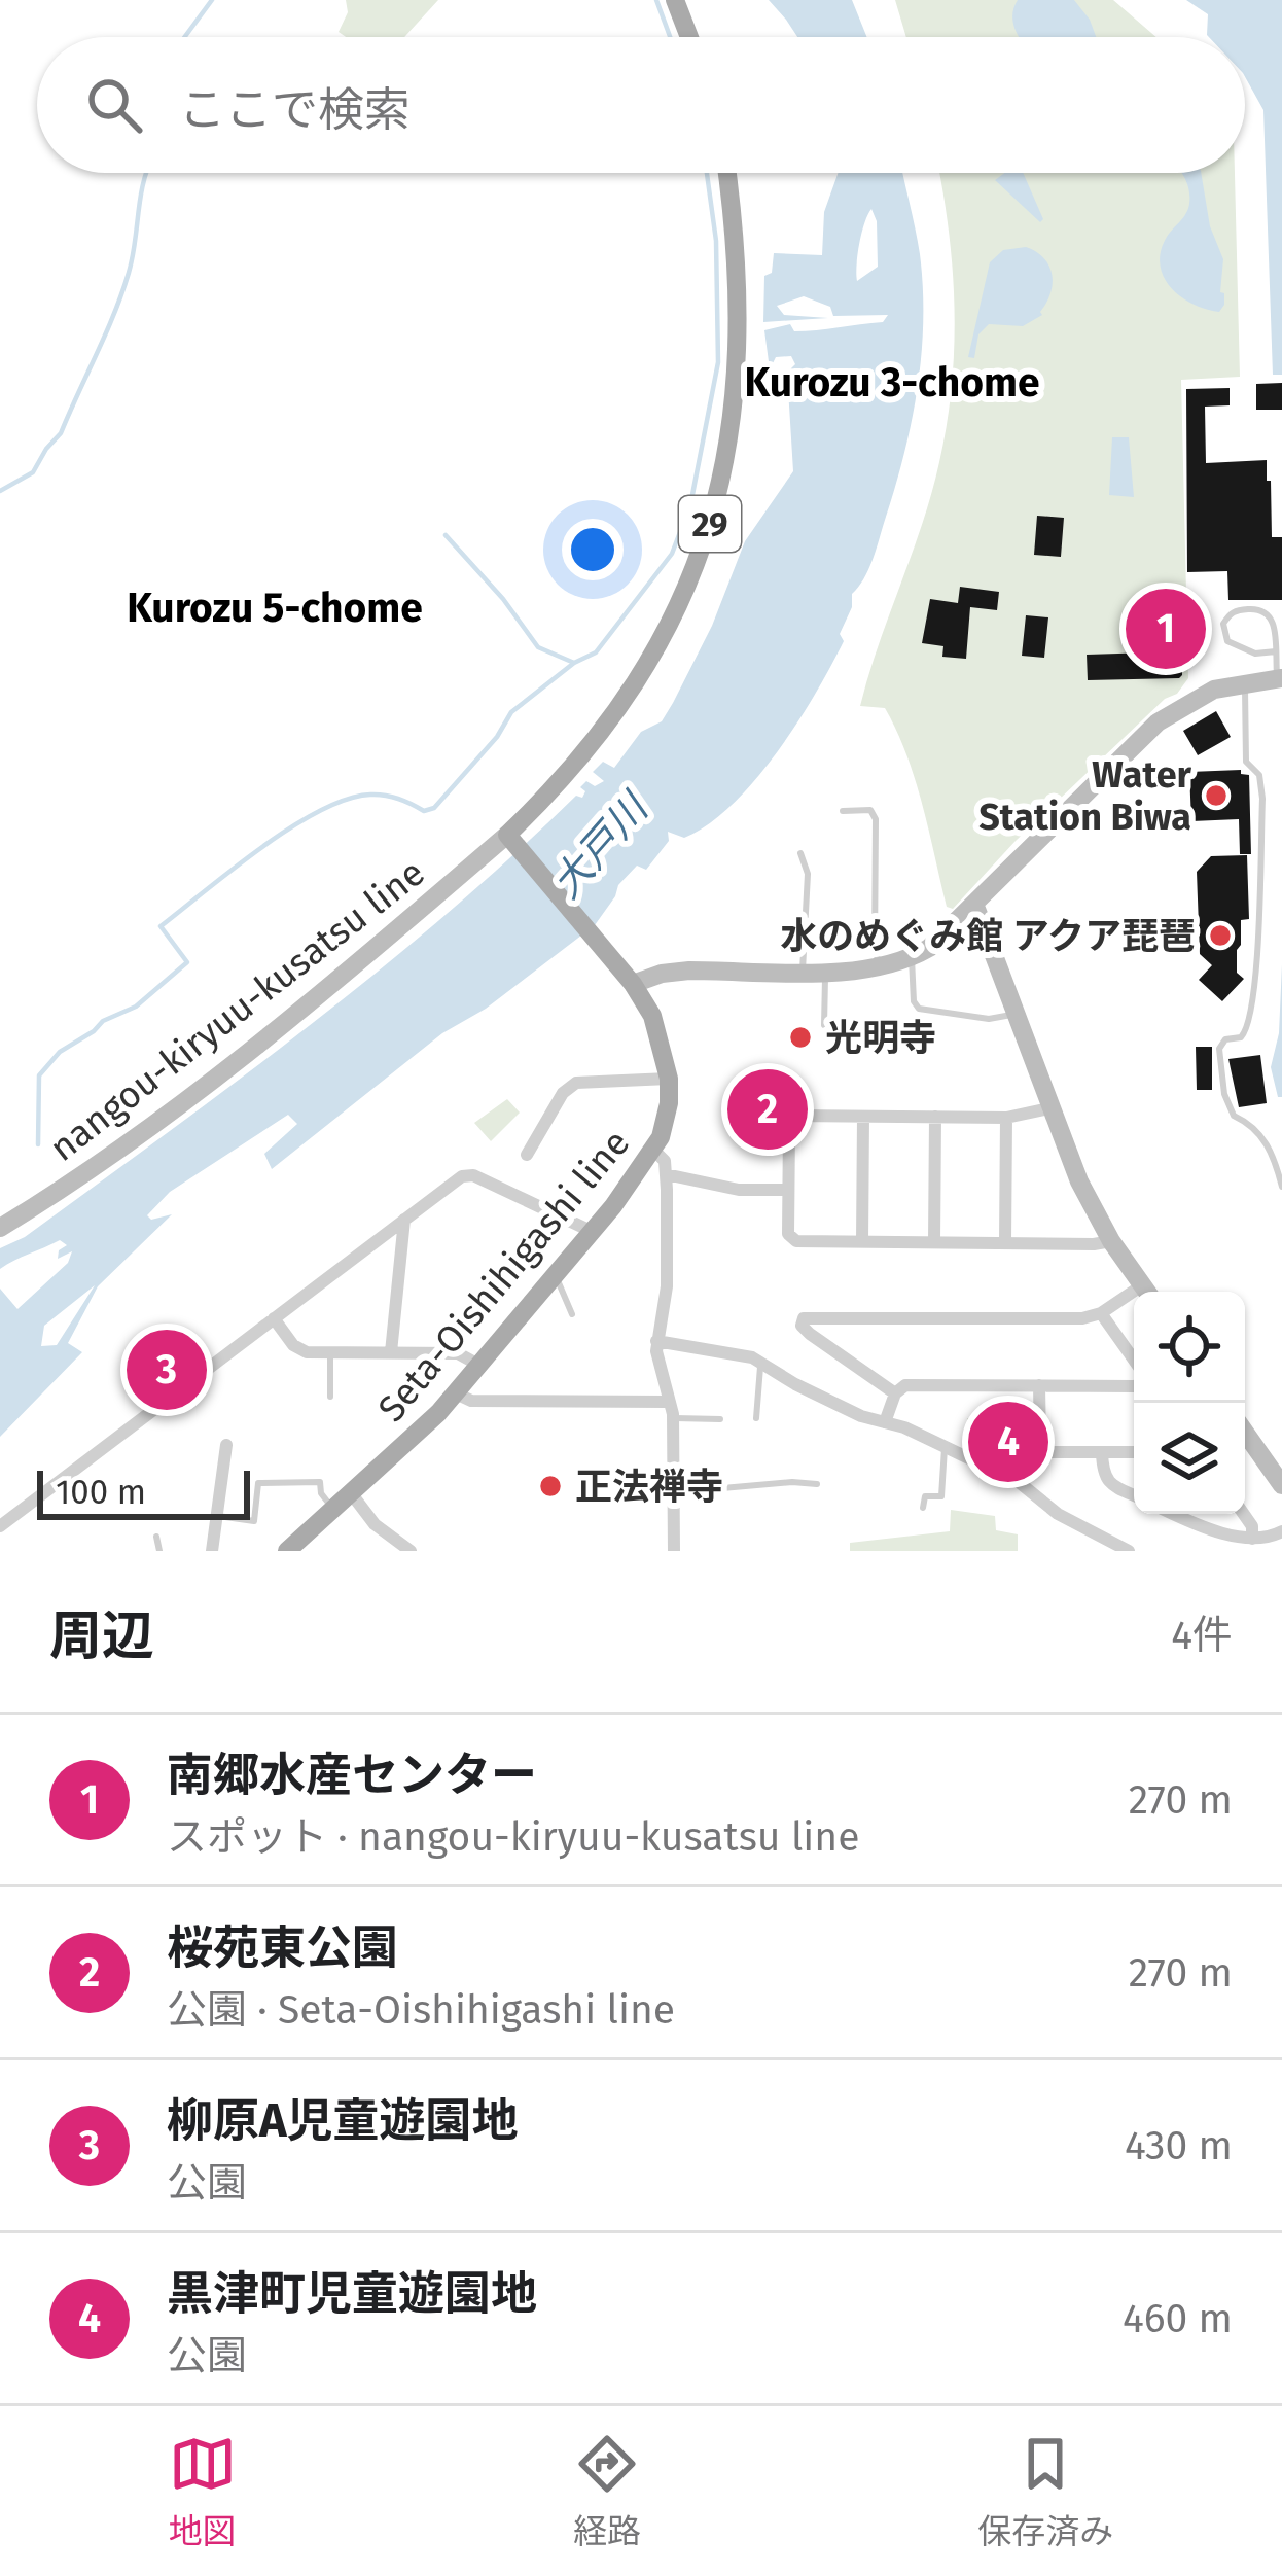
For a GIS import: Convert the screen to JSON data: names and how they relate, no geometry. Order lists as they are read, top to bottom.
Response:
{
  "streets": {
    "main road": ["29", "nangou-kiryuu-kusatsu line", "Seta-Oishihigashi line"]
  },
  "crossings": [
    ["29", "nangou-kiryuu-kusatsu line"],
    ["29", "Seta-Oishihigashi line"],
    ["nangou-kiryuu-kusatsu line", "Seta-Oishihigashi line"]
  ],
  "districts": ["Kurozu 3-chome", "Kurozu 5-chome"],
  "water": ["大戸川"],
  "places": [
    "Water Station Biwa",
    "水のめぐみ館 アクア琵琶",
    "光明寺",
    "正法禅寺"
  ],
  "scale_bar": "100 m",
  "page": {
    "search": "ここで検索",
    "pins": [
      "1",
      "2",
      "3",
      "4"
    ],
    "scale": "100 m",
    "heading": ["周辺", "4件"],
    "list": [
      {
        "mark": "1",
        "name": "南郷水産センター",
        "note": "スポット · nangou-kiryuu-kusatsu line",
        "value": "270 m"
      },
      {
        "mark": "2",
        "name": "桜苑東公園",
        "note": "公園 · Seta-Oishihigashi line",
        "value": "270 m"
      },
      {
        "mark": "3",
        "name": "柳原A児童遊園地",
        "note": "公園",
        "value": "430 m"
      },
      {
        "mark": "4",
        "name": "黒津町児童遊園地",
        "note": "公園",
        "value": "460 m"
      }
    ],
    "nav": ["地図", "経路", "保存済み"]
  }
}
